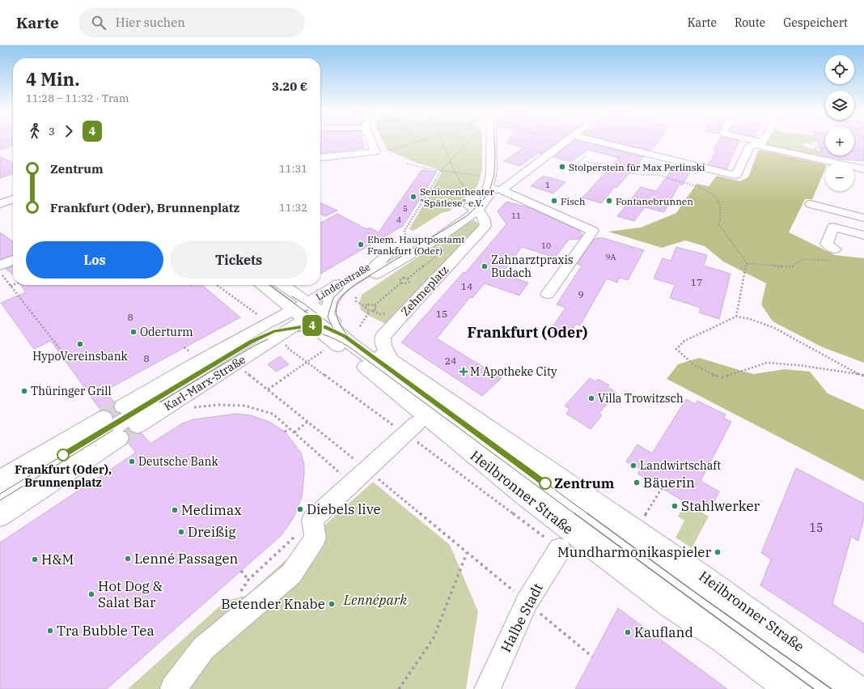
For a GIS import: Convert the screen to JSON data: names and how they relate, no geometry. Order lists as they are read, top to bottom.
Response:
{
  "streets": {
    "street": [
      "Lindenstraße",
      "Zehmeplatz",
      "Karl-Marx-Straße",
      "Heilbronner Straße",
      "Halbe Stadt"
    ]
  },
  "crossings": [
    ["Lindenstraße", "Zehmeplatz"],
    ["Lindenstraße", "Karl-Marx-Straße"],
    ["Lindenstraße", "Heilbronner Straße"],
    ["Zehmeplatz", "Heilbronner Straße"],
    ["Karl-Marx-Straße", "Heilbronner Straße"]
  ],
  "districts": ["Frankfurt (Oder)"],
  "parks": ["Lennépark"],
  "places": {
    "other": [
      "Stolperstein für Max Perlinski",
      "Seniorentheater \"Spätlese\" e.V.",
      "Fisch",
      "Fontanebrunnen",
      "Ehem. Hauptpostamt Frankfurt (Oder)",
      "Zahnarztpraxis Budach",
      "Oderturm",
      "HypoVereinsbank",
      "Thüringer Grill",
      "Villa Trowitzsch",
      "Frankfurt (Oder), Brunnenplatz",
      "Deutsche Bank",
      "Landwirtschaft",
      "Bäuerin",
      "Zentrum",
      "Stahlwerker",
      "Diebels live",
      "Medimax",
      "Dreißig",
      "Mundharmonikaspieler",
      "Lenné Passagen",
      "H&M",
      "Hot Dog & Salat Bar",
      "Betender Knabe",
      "Tra Bubble Tea",
      "Kaufland"
    ],
    "health": ["M Apotheke City"]
  },
  "lines": ["tram line 4"],
  "house_numbers": [
    "1",
    "5",
    "11",
    "4",
    "10",
    "9A",
    "17",
    "14",
    "9",
    "15",
    "8",
    "8",
    "24",
    "15"
  ],
  "page": {
    "header": "Karte",
    "search": "Hier suchen",
    "nav": ["Karte", "Route", "Gespeichert"],
    "on_map": "4",
    "map_buttons": ["+", "−"],
    "heading": ["4 Min.", "11:28 – 11:32 · Tram", "3.20 €"],
    "legs": ["3", "4"],
    "list": [
      {
        "name": "Zentrum",
        "value": "11:31"
      },
      {
        "name": "Frankfurt (Oder), Brunnenplatz",
        "value": "11:32"
      }
    ],
    "buttons": ["Los", "Tickets"]
  }
}
